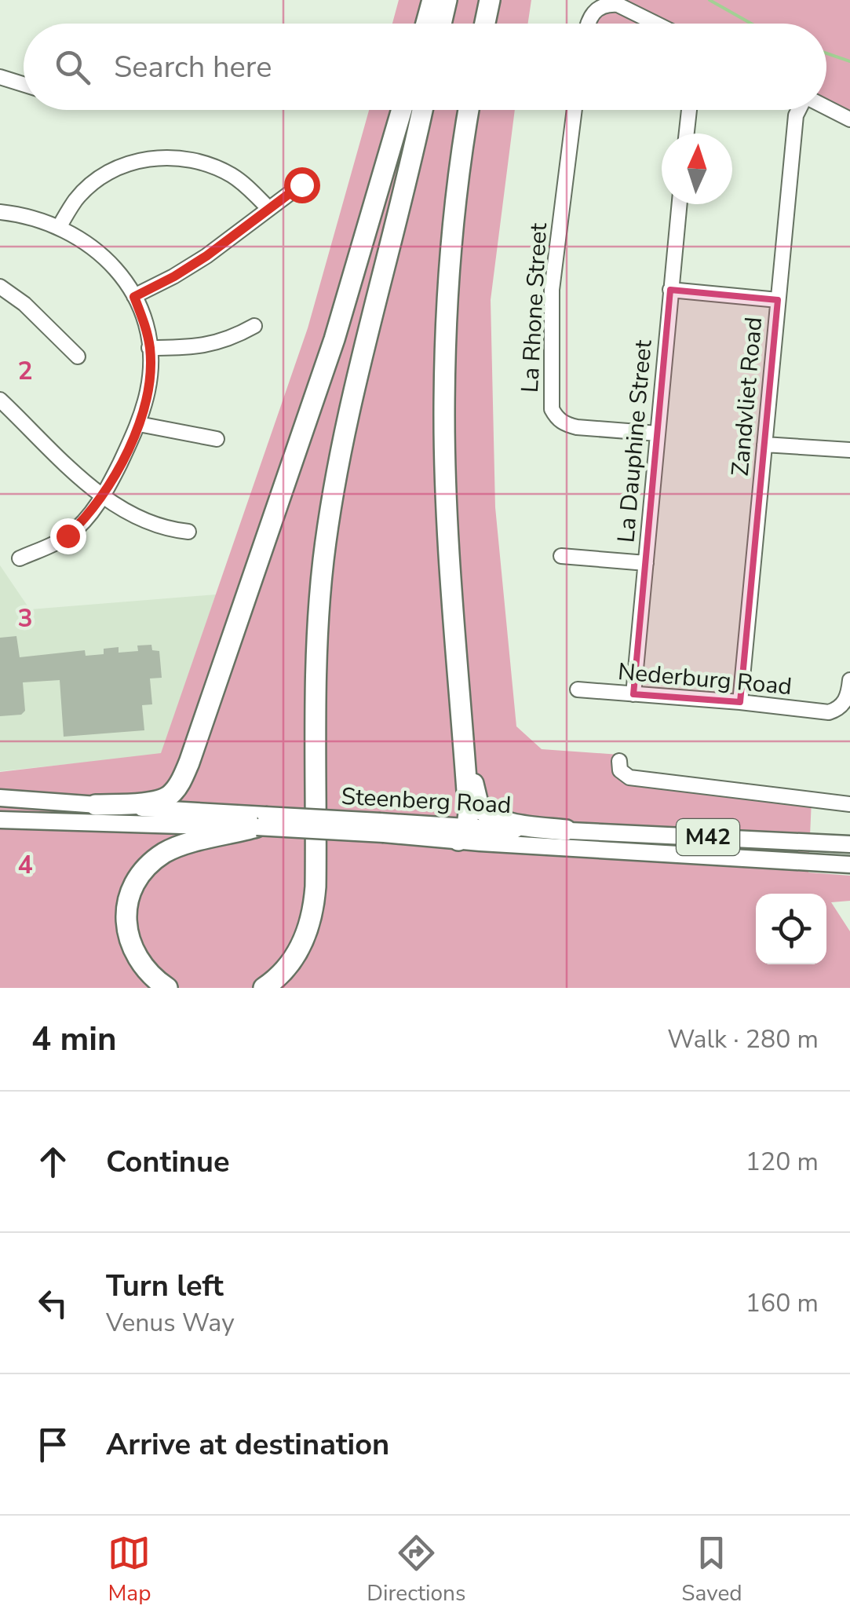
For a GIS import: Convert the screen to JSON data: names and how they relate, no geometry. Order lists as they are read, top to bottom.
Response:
{
  "streets": {
    "main road": ["Steenberg Road", "M42"],
    "street": [
      "La Rhone Street",
      "Zandvliet Road",
      "La Dauphine Street",
      "Nederburg Road"
    ]
  },
  "crossings": [
    ["La Rhone Street", "La Dauphine Street"],
    ["Zandvliet Road", "Nederburg Road"],
    ["La Dauphine Street", "Nederburg Road"]
  ],
  "north": "top",
  "page": {
    "search": "Search here",
    "heading": ["4 min", "Walk · 280 m"],
    "list": [
      ["Continue", "120 m"],
      ["Turn left", "Venus Way", "160 m"],
      "Arrive at destination"
    ],
    "nav": ["Map", "Directions", "Saved"]
  },
  "grid": {
    "rows": ["2", "3", "4"]
  }
}
